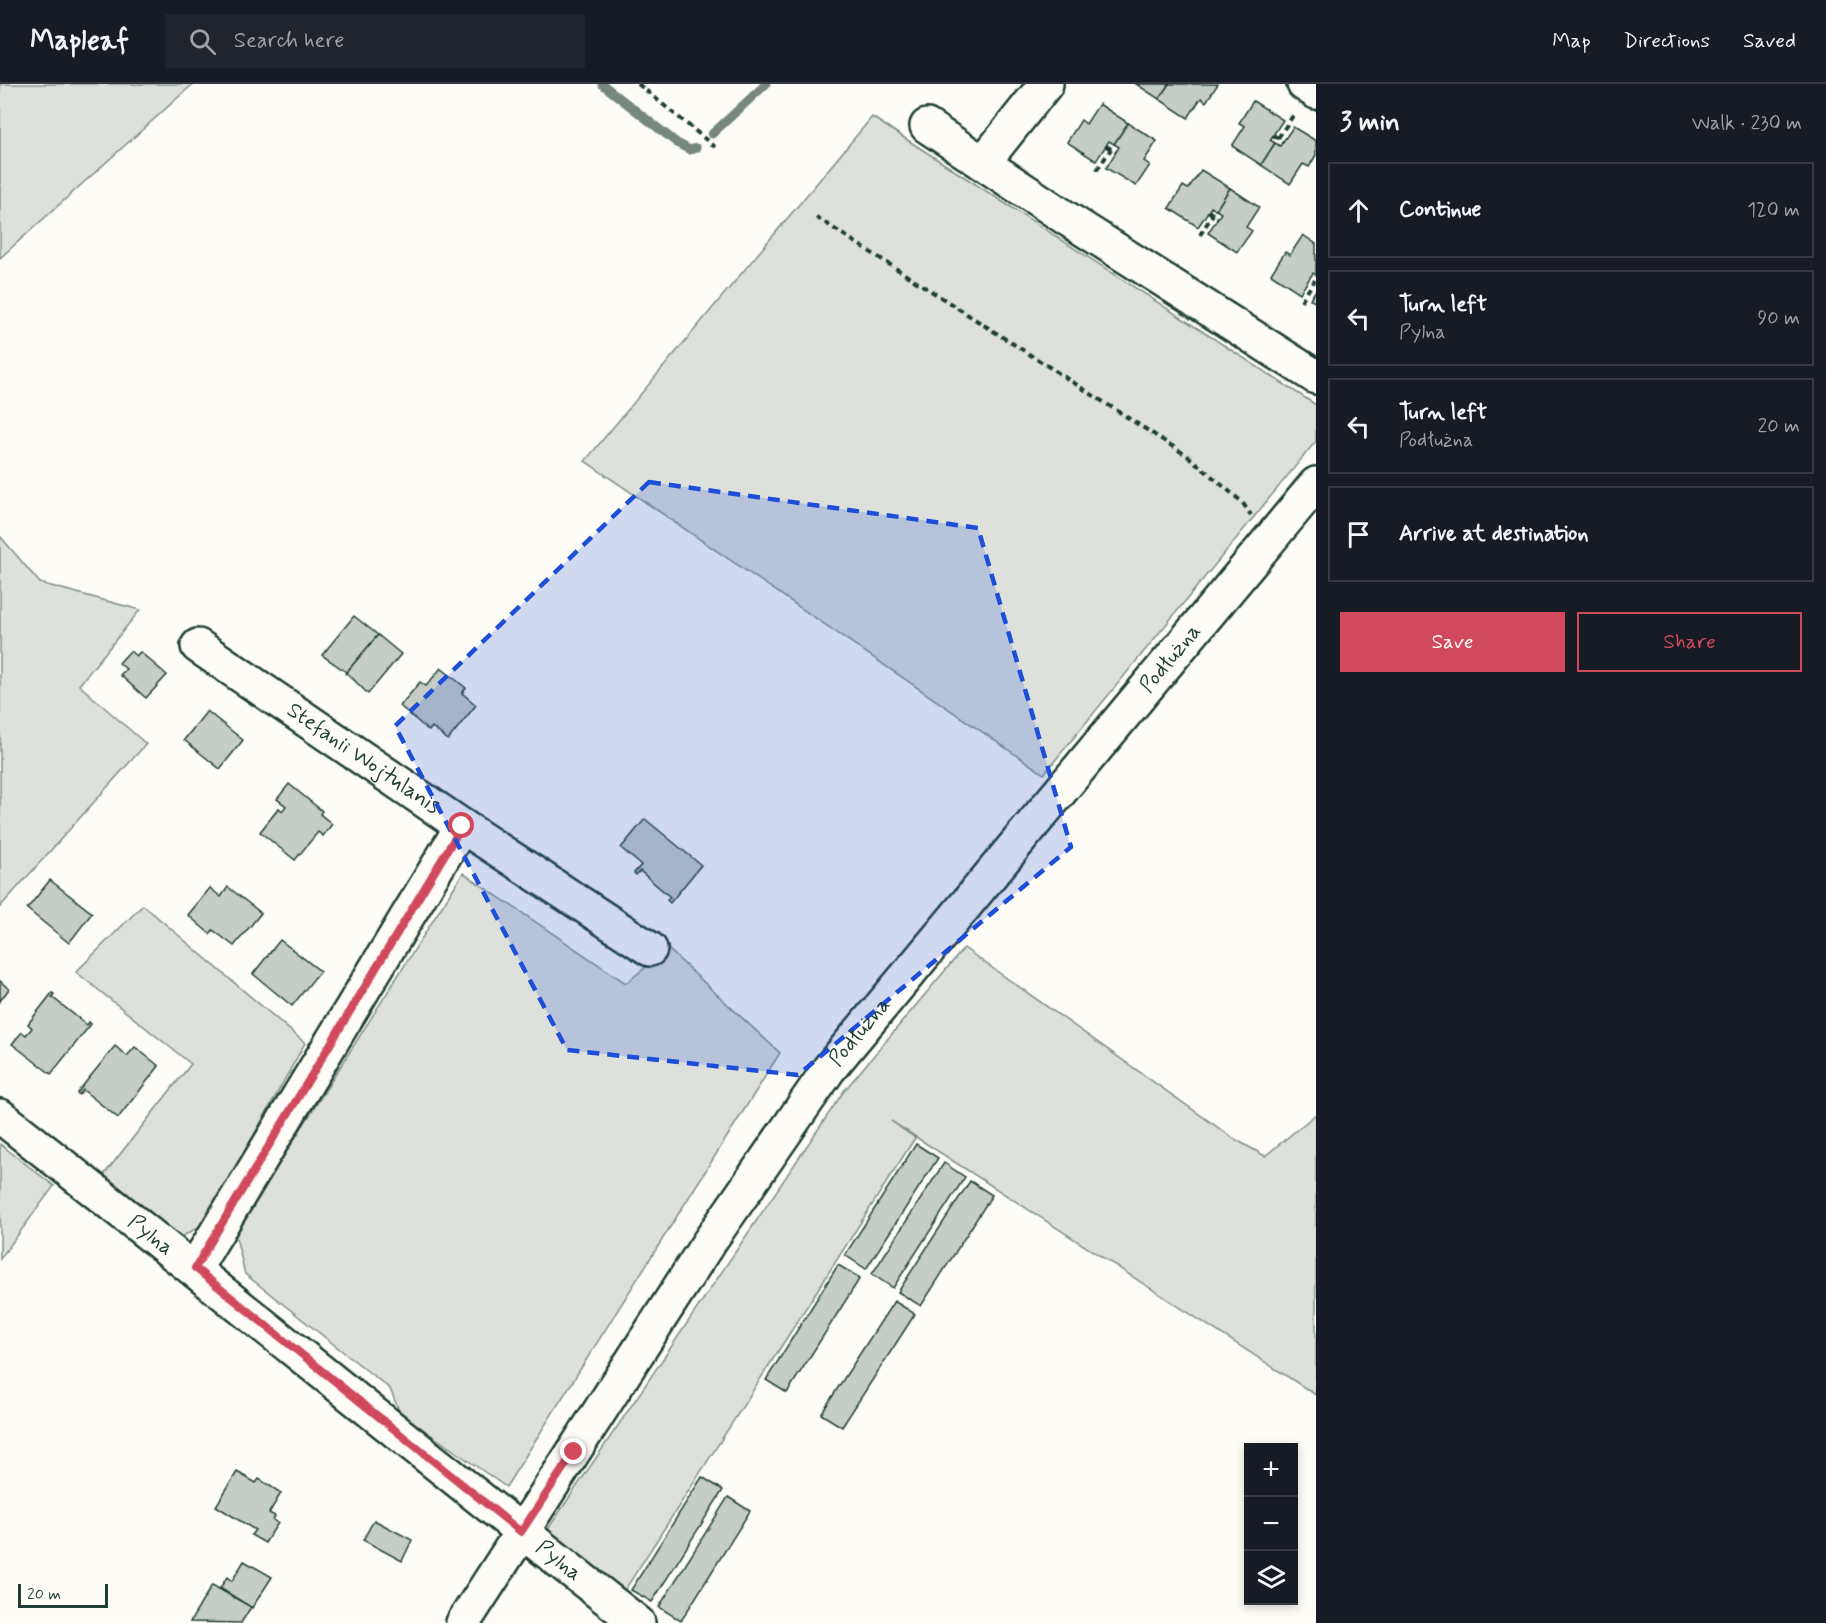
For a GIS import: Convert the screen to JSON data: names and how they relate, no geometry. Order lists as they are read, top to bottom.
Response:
{
  "streets": {
    "street": ["Podłużna", "Stefanii Wojtulanis", "Pylna"]
  },
  "crossings": [
    ["Podłużna", "Pylna"]
  ],
  "scale_bar": "20 m",
  "page": {
    "header": "Mapleaf",
    "search": "Search here",
    "nav": ["Map", "Directions", "Saved"],
    "heading": ["3 min", "Walk · 230 m"],
    "list": [
      ["Continue", "120 m"],
      ["Turn left", "Pylna", "90 m"],
      ["Turn left", "Podłużna", "20 m"],
      "Arrive at destination"
    ],
    "buttons": ["Save", "Share"],
    "map_buttons": ["+", "−"],
    "scale": "20 m"
  }
}
